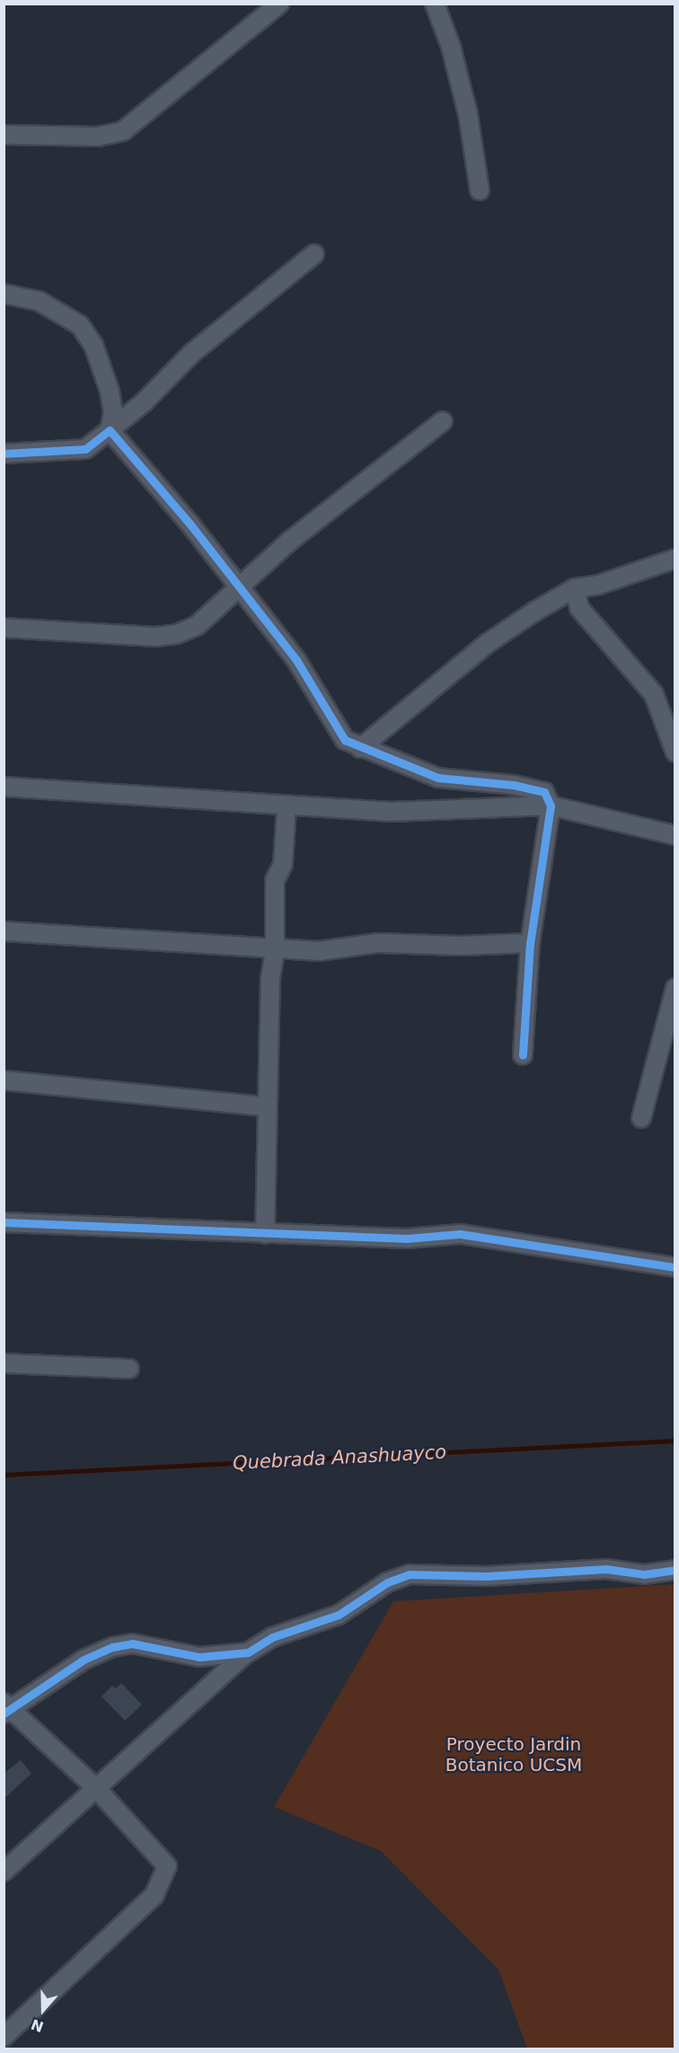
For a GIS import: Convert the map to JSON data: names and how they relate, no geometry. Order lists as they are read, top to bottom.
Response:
{
  "water": ["Quebrada Anashuayco"],
  "parks": ["Proyecto Jardin Botanico UCSM"],
  "north": "bottom"
}
